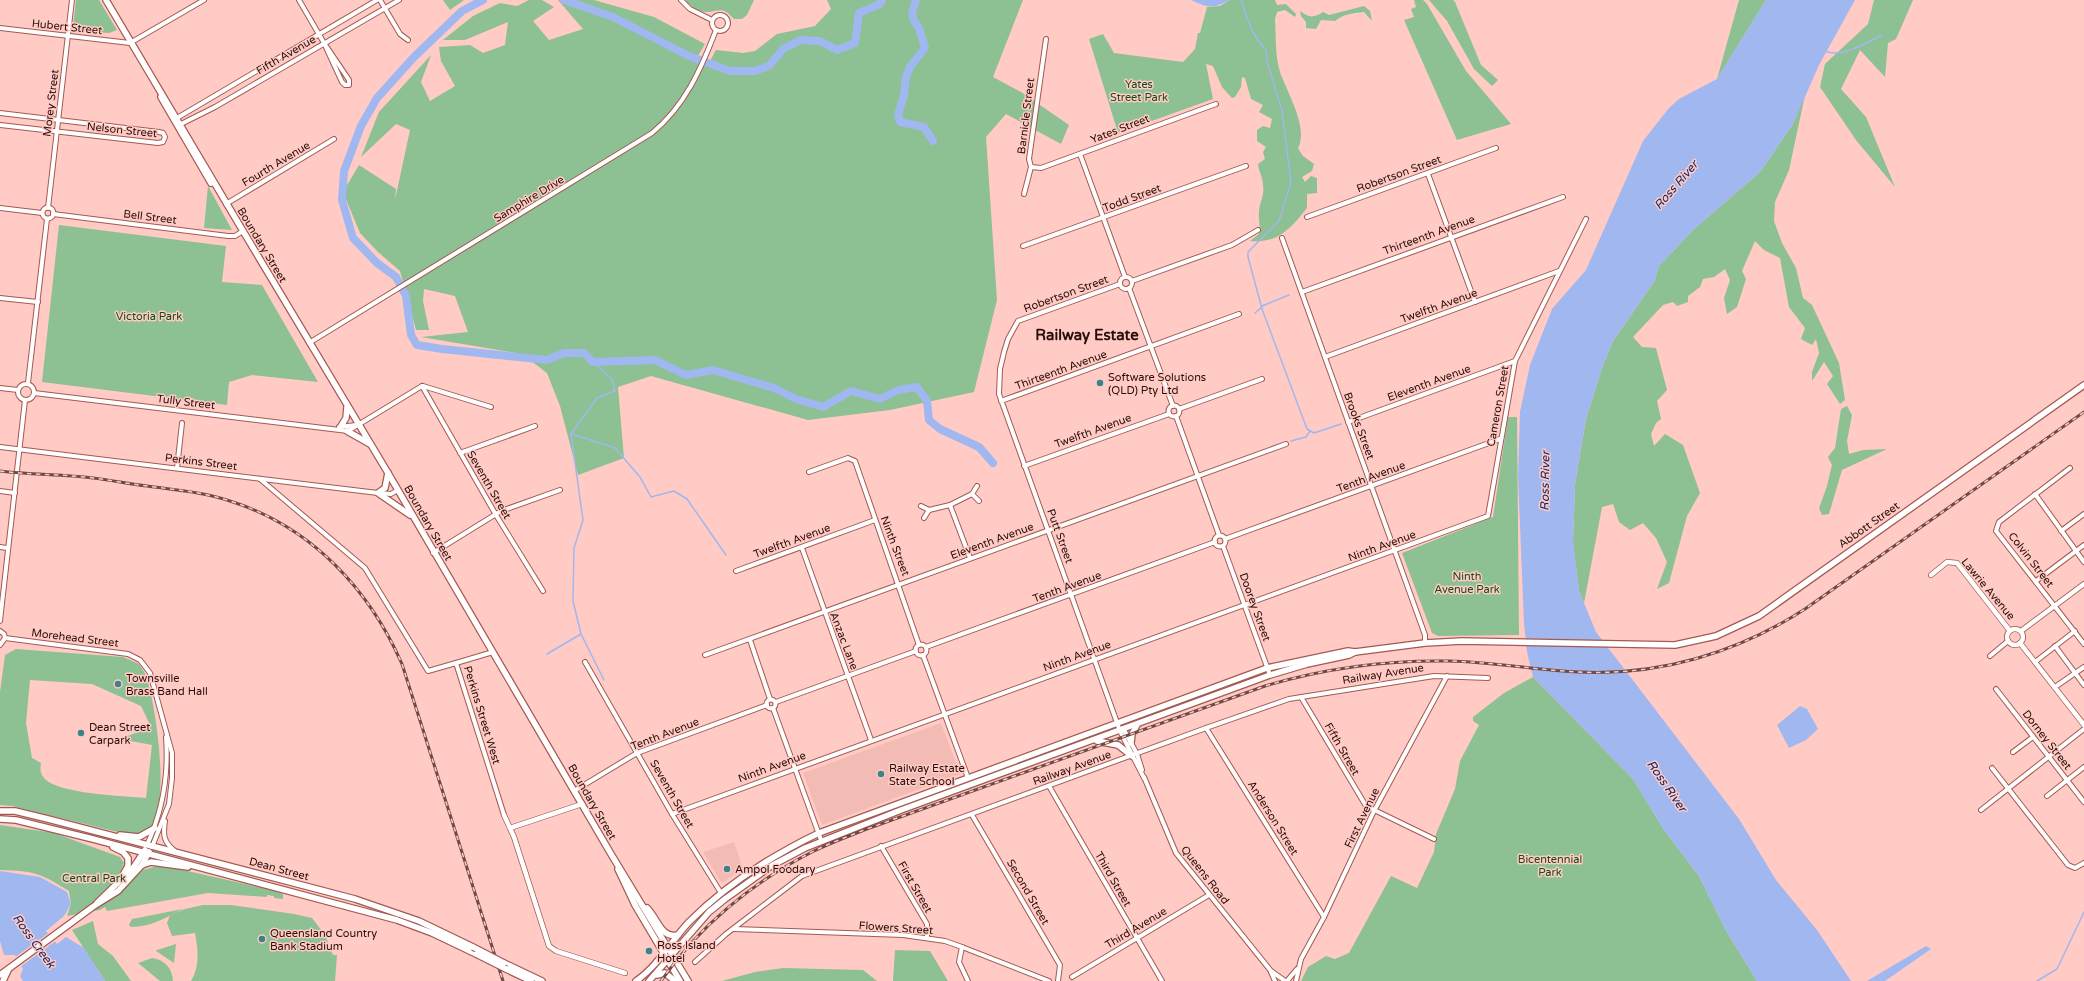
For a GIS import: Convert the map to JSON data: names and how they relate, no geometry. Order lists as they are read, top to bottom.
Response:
{
  "streets": {
    "main road": [
      "Boundary Street",
      "Abbott Street",
      "Railway Avenue",
      "Dean Street"
    ],
    "street": [
      "Hubert Street",
      "Fifth Avenue",
      "Morey Street",
      "Barnicle Street",
      "Yates Street",
      "Nelson Street",
      "Fourth Avenue",
      "Robertson Street",
      "Todd Street",
      "Samphire Drive",
      "Bell Street",
      "Thirteenth Avenue",
      "Twelfth Avenue",
      "Eleventh Avenue",
      "Tully Street",
      "Cameron Street",
      "Brooks Street",
      "Perkins Street",
      "Tenth Avenue",
      "Seventh Street",
      "Putt Street",
      "Ninth Street",
      "Ninth Avenue",
      "Colvin Street",
      "Lawrie Avenue",
      "Doorey Street",
      "Morehead Street",
      "Anzac Lane",
      "Perkins Street West",
      "Dorney Street",
      "Fifth Street",
      "Anderson Street",
      "First Avenue",
      "Queens Road",
      "Third Street",
      "First Street",
      "Second Street",
      "Flowers Street",
      "Third Avenue"
    ]
  },
  "crossings": [
    ["Hubert Street", "Morey Street"],
    ["Hubert Street", "Boundary Street"],
    ["Fifth Avenue", "Boundary Street"],
    ["Morey Street", "Nelson Street"],
    ["Morey Street", "Bell Street"],
    ["Barnicle Street", "Yates Street"],
    ["Fourth Avenue", "Boundary Street"],
    ["Robertson Street", "Thirteenth Avenue"],
    ["Robertson Street", "Putt Street"],
    ["Samphire Drive", "Boundary Street"],
    ["Bell Street", "Boundary Street"],
    ["Thirteenth Avenue", "Brooks Street"],
    ["Thirteenth Avenue", "Putt Street"],
    ["Boundary Street", "Tully Street"],
    ["Boundary Street", "Perkins Street"],
    ["Boundary Street", "Tenth Avenue"],
    ["Boundary Street", "Railway Avenue"],
    ["Twelfth Avenue", "Cameron Street"],
    ["Twelfth Avenue", "Brooks Street"],
    ["Twelfth Avenue", "Putt Street"],
    ["Twelfth Avenue", "Ninth Street"],
    ["Twelfth Avenue", "Anzac Lane"],
    ["Eleventh Avenue", "Cameron Street"],
    ["Eleventh Avenue", "Brooks Street"],
    ["Eleventh Avenue", "Putt Street"],
    ["Eleventh Avenue", "Ninth Street"],
    ["Eleventh Avenue", "Anzac Lane"],
    ["Cameron Street", "Tenth Avenue"],
    ["Cameron Street", "Ninth Avenue"],
    ["Brooks Street", "Tenth Avenue"],
    ["Brooks Street", "Ninth Avenue"],
    ["Brooks Street", "Railway Avenue"],
    ["Perkins Street", "Perkins Street West"],
    ["Tenth Avenue", "Seventh Street"],
    ["Tenth Avenue", "Putt Street"],
    ["Tenth Avenue", "Ninth Street"],
    ["Tenth Avenue", "Doorey Street"],
    ["Seventh Street", "Ninth Avenue"],
    ["Seventh Street", "Railway Avenue"],
    ["Abbott Street", "Railway Avenue"],
    ["Putt Street", "Ninth Avenue"],
    ["Putt Street", "Railway Avenue"],
    ["Putt Street", "Queens Road"],
    ["Ninth Avenue", "Doorey Street"],
    ["Ninth Avenue", "Anzac Lane"],
    ["Doorey Street", "Railway Avenue"],
    ["Railway Avenue", "Fifth Street"],
    ["Railway Avenue", "Anderson Street"],
    ["Railway Avenue", "First Avenue"],
    ["Railway Avenue", "Queens Road"],
    ["Railway Avenue", "Third Street"],
    ["Railway Avenue", "First Street"],
    ["Railway Avenue", "Second Street"],
    ["Railway Avenue", "Flowers Street"],
    ["Fifth Street", "First Avenue"],
    ["Anderson Street", "First Avenue"],
    ["First Avenue", "Queens Road"],
    ["Queens Road", "Third Avenue"],
    ["Third Street", "Third Avenue"],
    ["First Street", "Flowers Street"]
  ],
  "districts": ["Railway Estate"],
  "water": ["Ross River", "Ross Creek"],
  "parks": [
    "Yates Street Park",
    "Victoria Park",
    "Ninth Avenue Park",
    "Bicentennial Park",
    "Central Park"
  ],
  "places": [
    "Software Solutions (QLD) Pty Ltd",
    "Townsville Brass Band Hall",
    "Dean Street Carpark",
    "Railway Estate State School",
    "Ampol Foodary",
    "Queensland Country Bank Stadium",
    "Ross Island Hotel"
  ]
}
